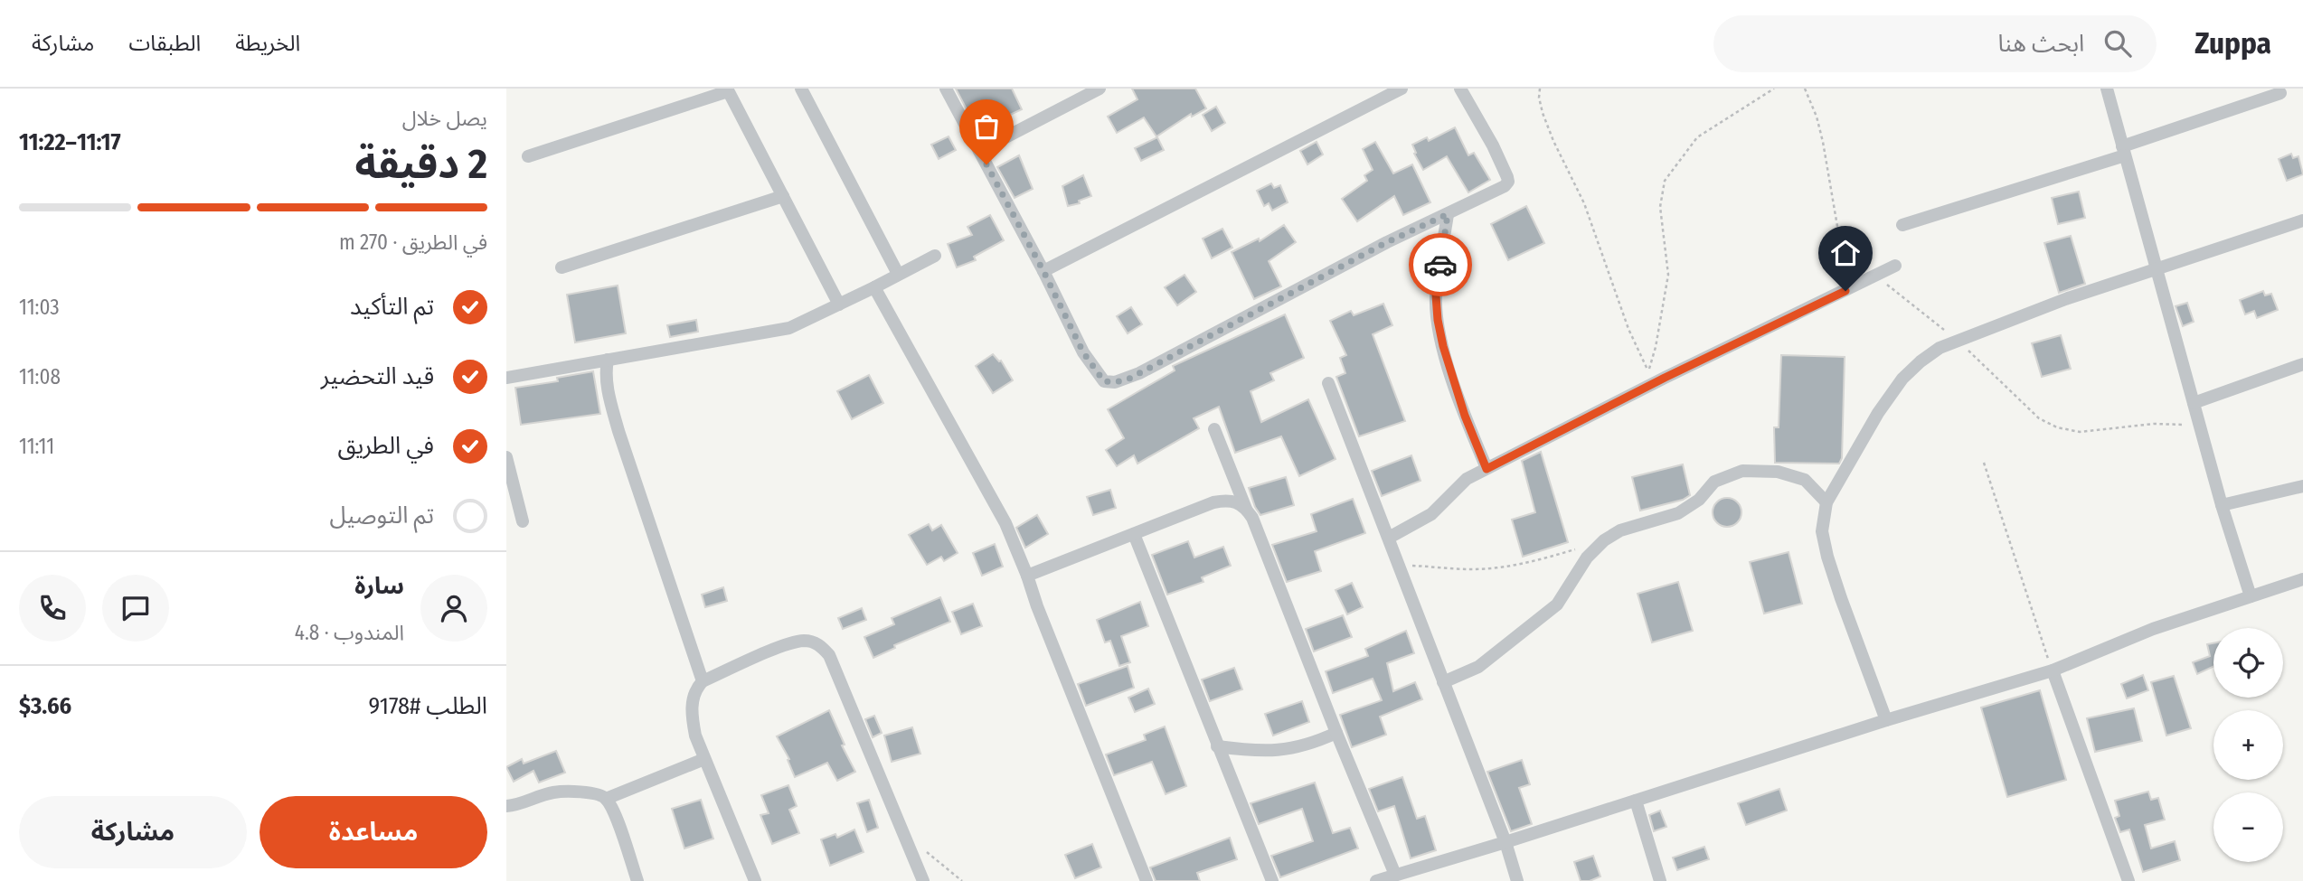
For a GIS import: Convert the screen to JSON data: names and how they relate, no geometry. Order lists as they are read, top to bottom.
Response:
{
  "page": {
    "header": "Zuppa",
    "search": "ابحث هنا",
    "nav": ["الخريطة", "الطبقات", "مشاركة"],
    "heading": ["2 دقيقة", "يصل خلال", "11:17–11:22"],
    "panel": [
      "سارة",
      "المندوب · 4.8",
      "الطلب #9178",
      "$3.66"
    ],
    "bar": "في الطريق · 270 m",
    "list": [
      ["تم التأكيد", "11:03"],
      ["قيد التحضير", "11:08"],
      ["في الطريق", "11:11"],
      "تم التوصيل"
    ],
    "map_buttons": ["+", "−"],
    "buttons": ["مساعدة", "مشاركة"]
  }
}
